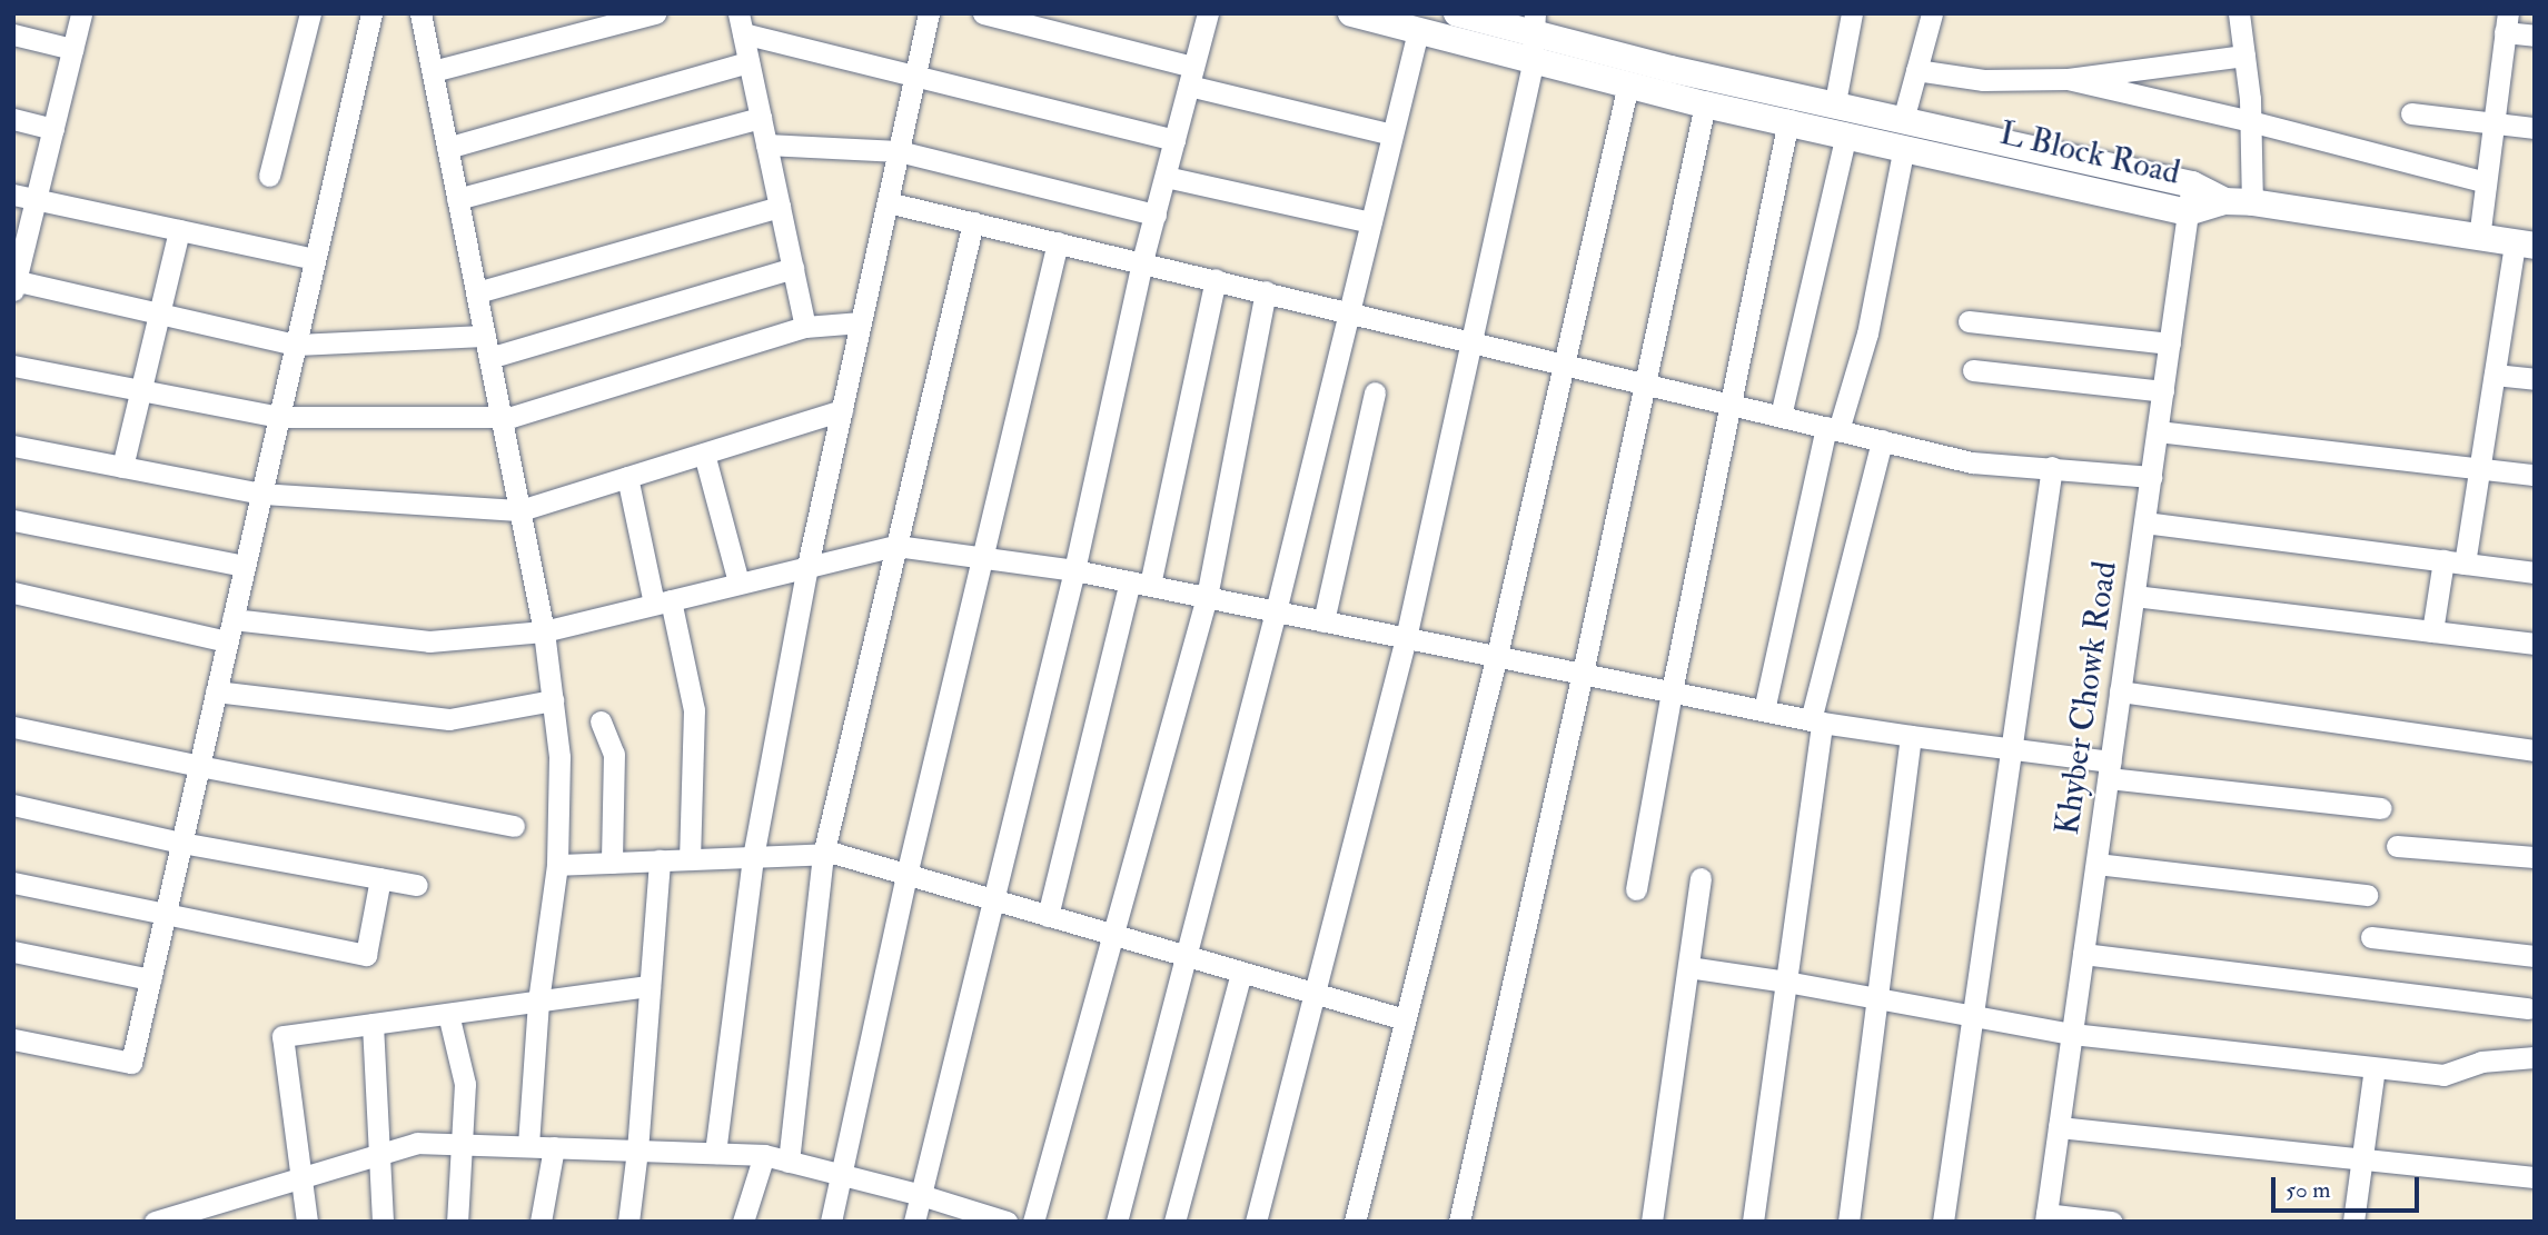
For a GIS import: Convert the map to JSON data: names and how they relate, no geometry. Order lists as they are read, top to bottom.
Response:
{
  "streets": {
    "main road": ["L Block Road"],
    "street": ["Khyber Chowk Road"]
  },
  "crossings": [
    ["L Block Road", "Khyber Chowk Road"]
  ],
  "scale_bar": "50 m"
}
